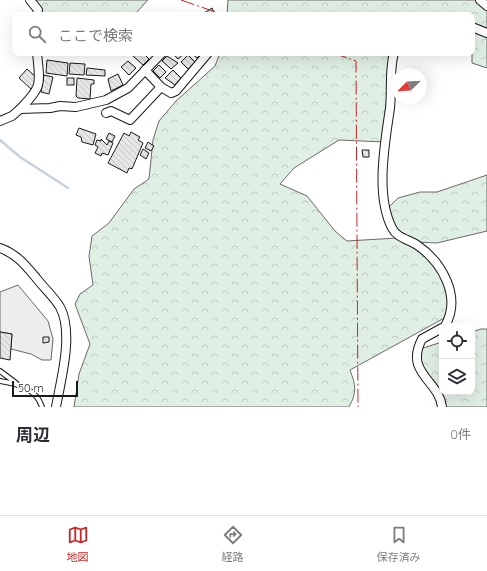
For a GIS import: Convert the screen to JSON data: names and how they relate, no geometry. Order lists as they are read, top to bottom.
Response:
{
  "scale_bar": "50 m",
  "north": "bottom left",
  "page": {
    "search": "ここで検索",
    "scale": "50 m",
    "heading": ["周辺", "0件"],
    "nav": ["地図", "経路", "保存済み"]
  }
}
